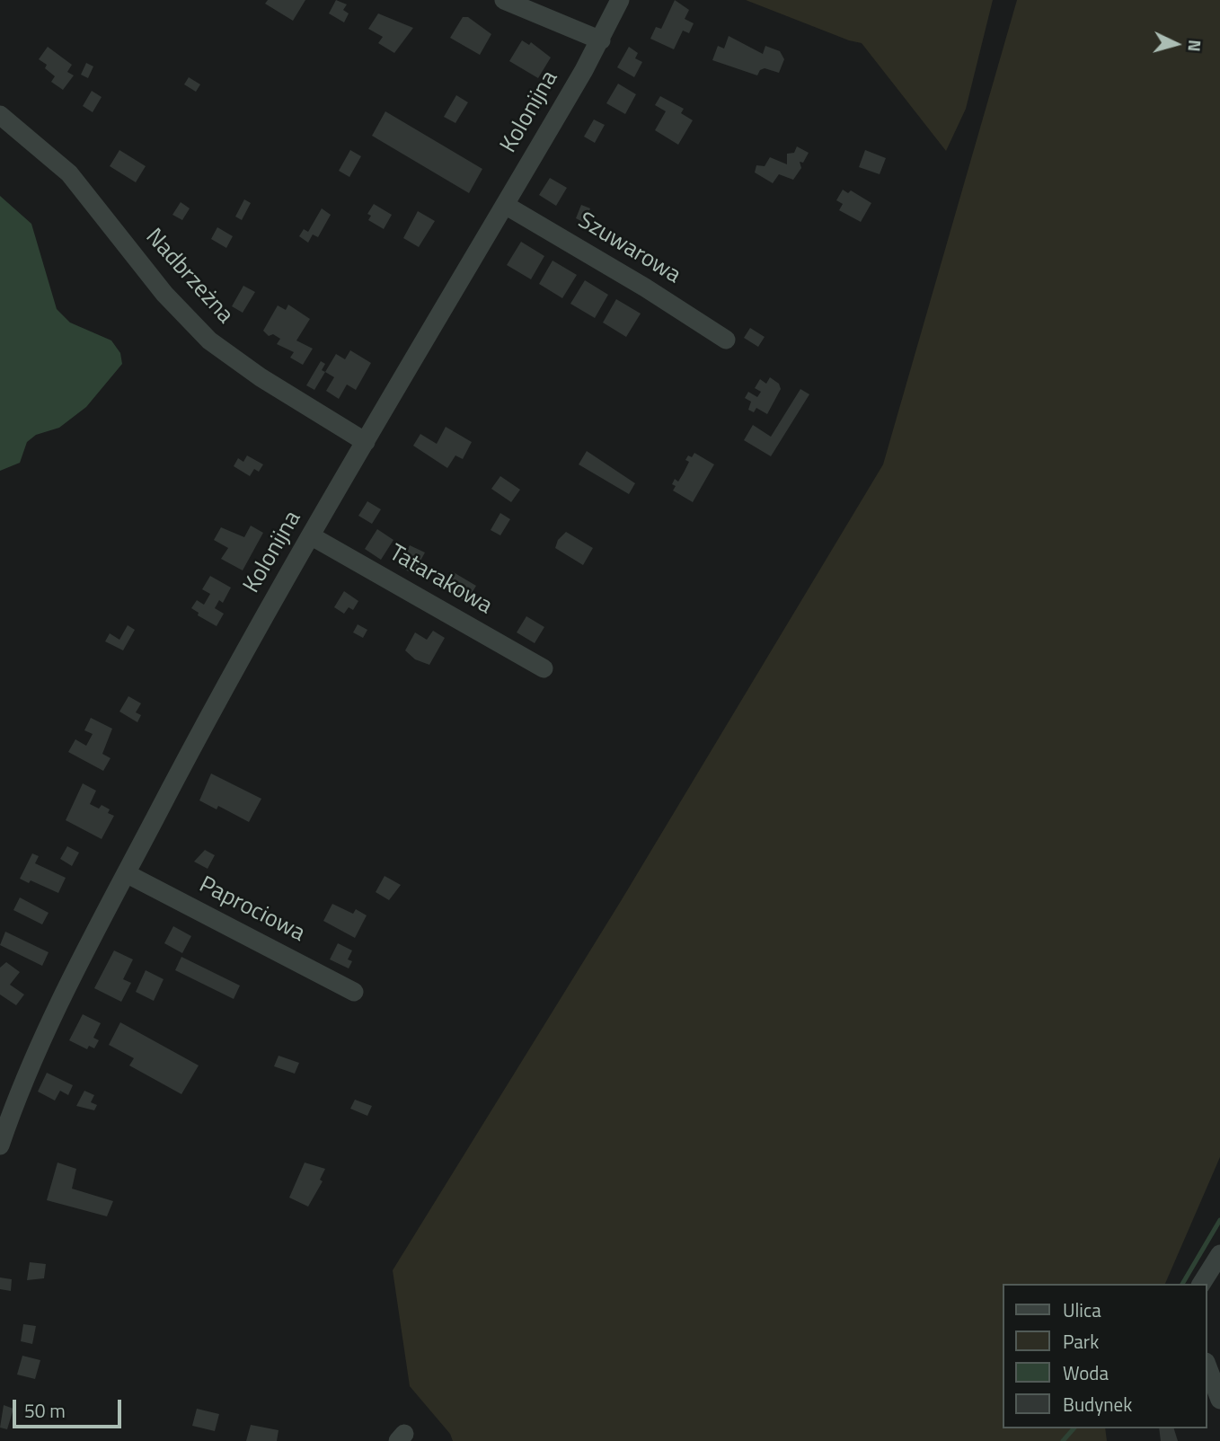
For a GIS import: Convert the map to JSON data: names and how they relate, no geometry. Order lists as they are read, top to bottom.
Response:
{
  "streets": {
    "street": [
      "Kolonijna",
      "Szuwarowa",
      "Nadbrzeżna",
      "Tatarakowa",
      "Paprociowa"
    ]
  },
  "crossings": [
    ["Kolonijna", "Szuwarowa"],
    ["Kolonijna", "Nadbrzeżna"],
    ["Kolonijna", "Tatarakowa"],
    ["Kolonijna", "Paprociowa"]
  ],
  "legend": [
    "Ulica",
    "Park",
    "Woda",
    "Budynek"
  ],
  "scale_bar": "50 m",
  "north": "right"
}
